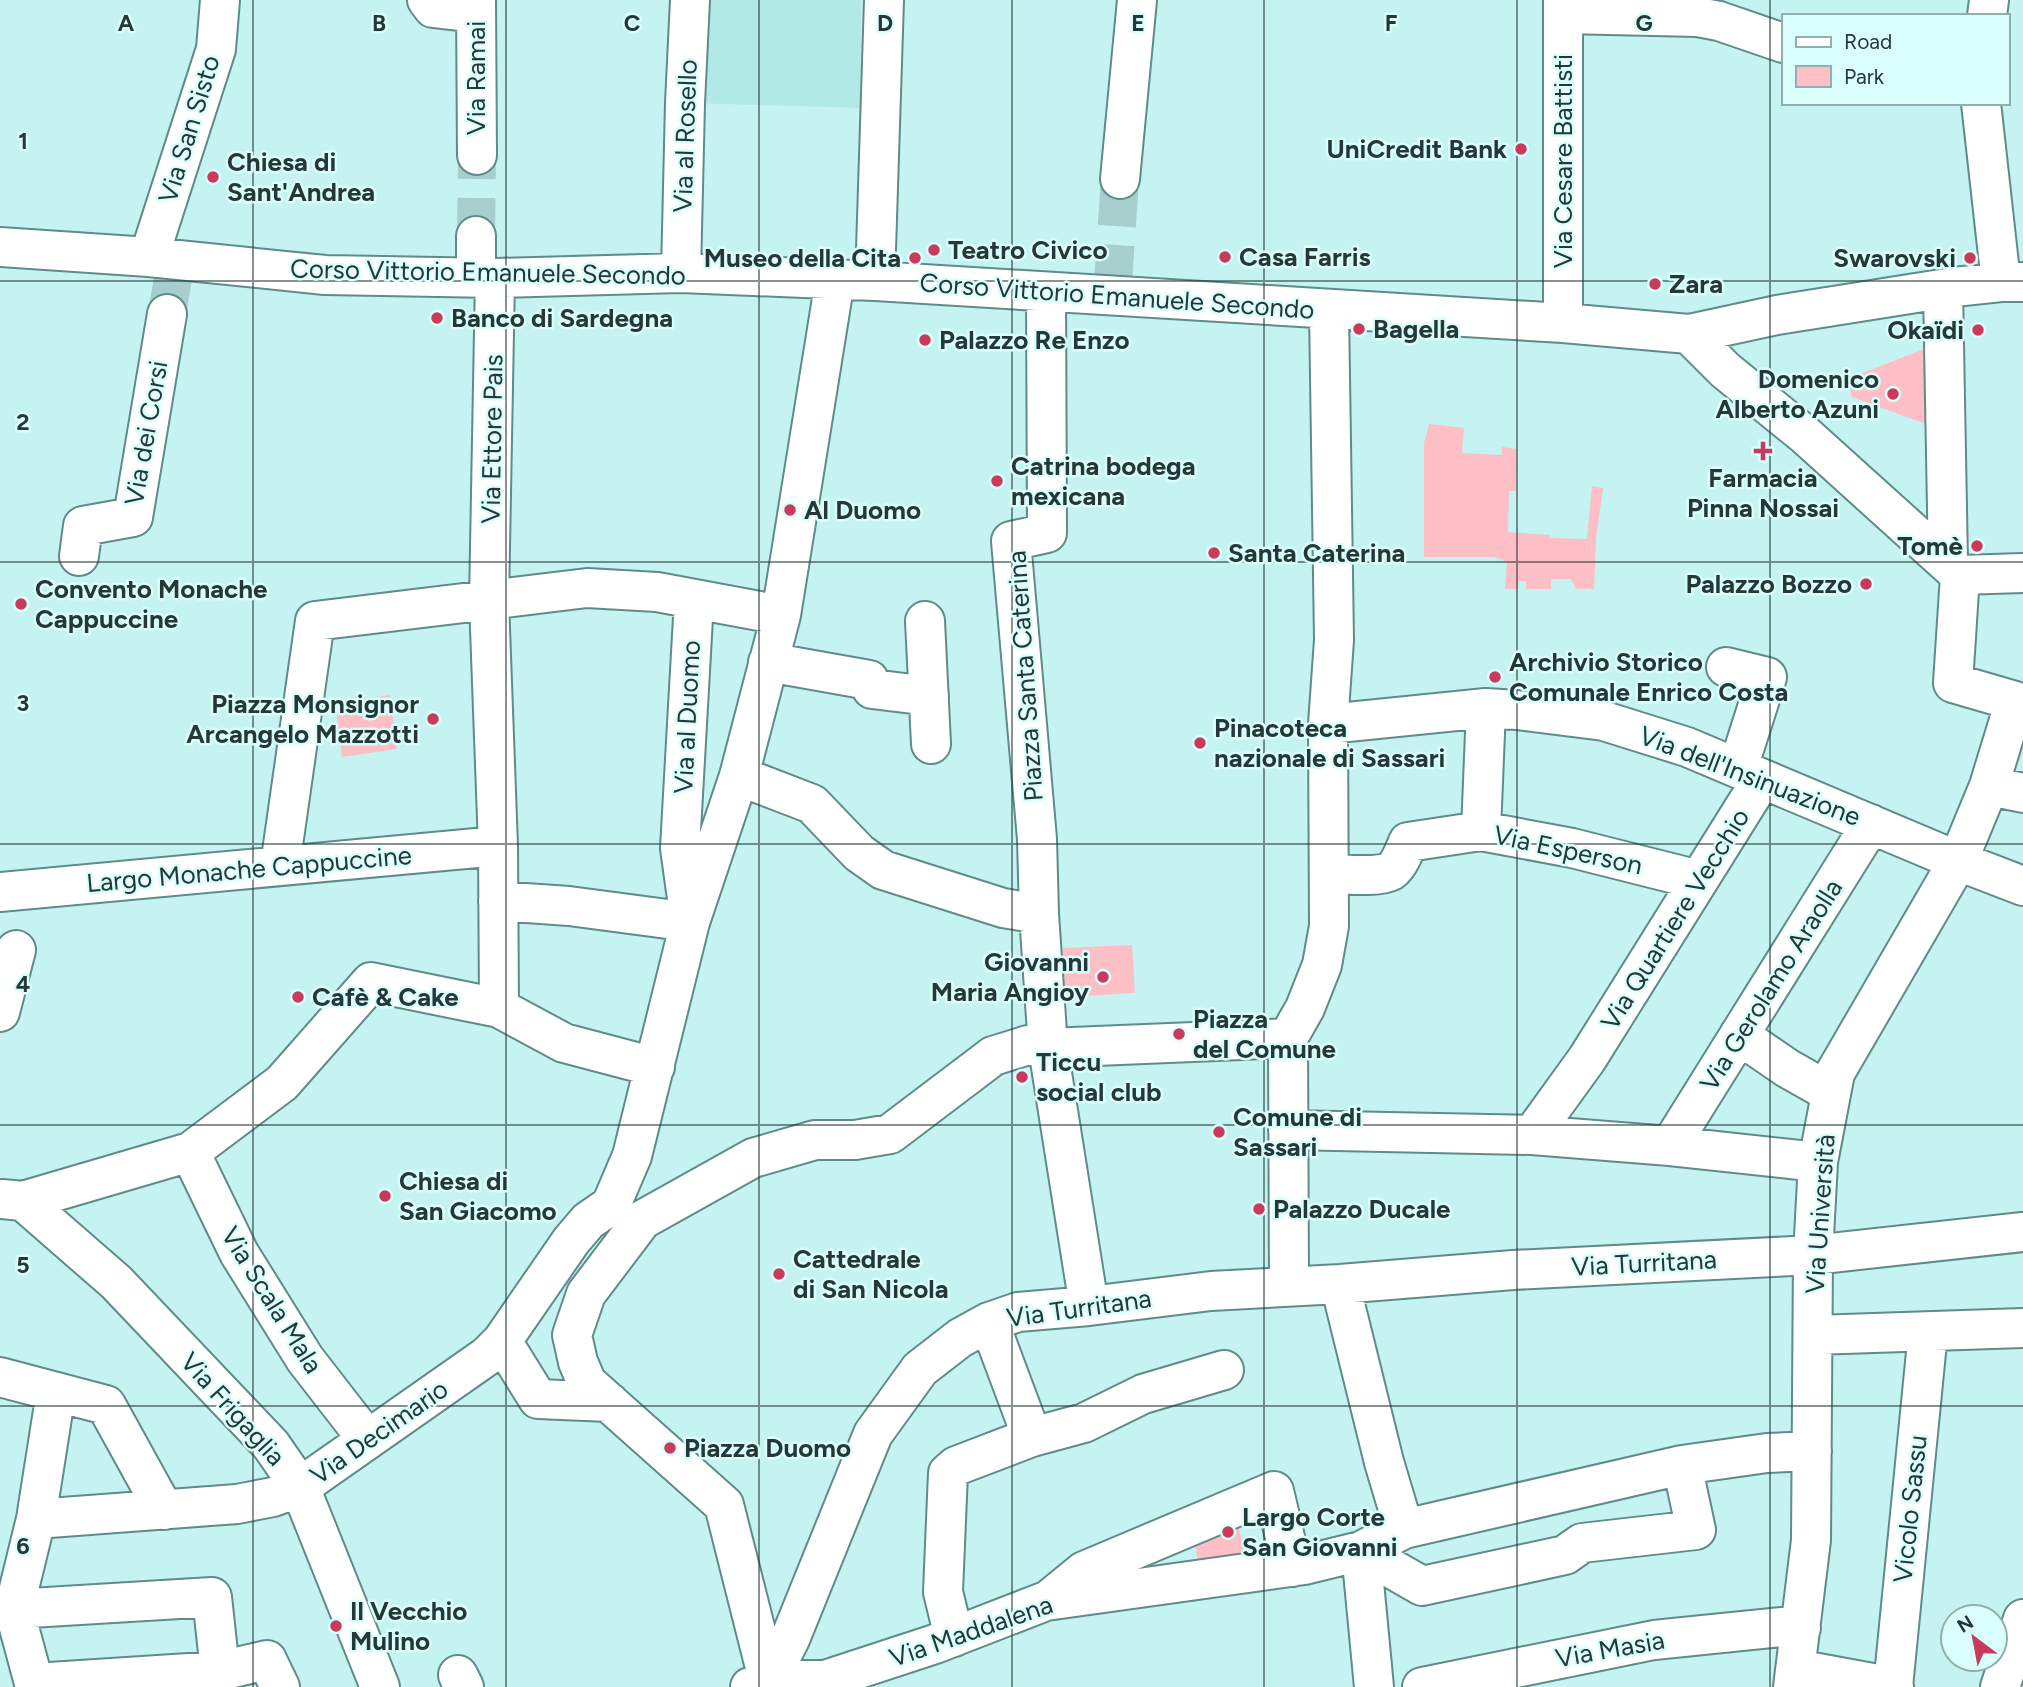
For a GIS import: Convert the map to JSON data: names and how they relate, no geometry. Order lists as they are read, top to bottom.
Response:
{
  "streets": {
    "street": [
      "Via Ramai",
      "Via San Sisto",
      "Via al Rosello",
      "Via Cesare Battisti",
      "Corso Vittorio Emanuele Secondo",
      "Via dei Corsi",
      "Via Ettore Pais",
      "Piazza Santa Caterina",
      "Via al Duomo",
      "Via dell'Insinuazione",
      "Via Esperson",
      "Largo Monache Cappuccine",
      "Via Quartiere Vecchio",
      "Via Gerolamo Araolla",
      "Via Università",
      "Via Turritana",
      "Via Scala Mala",
      "Via Frigaglia",
      "Via Decimario",
      "Vicolo Sassu",
      "Via Maddalena",
      "Via Masia"
    ]
  },
  "crossings": [
    ["Via San Sisto", "Corso Vittorio Emanuele Secondo"],
    ["Via San Sisto", "Via dei Corsi"],
    ["Via al Rosello", "Corso Vittorio Emanuele Secondo"],
    ["Via Cesare Battisti", "Corso Vittorio Emanuele Secondo"],
    ["Corso Vittorio Emanuele Secondo", "Via dei Corsi"],
    ["Corso Vittorio Emanuele Secondo", "Via Ettore Pais"],
    ["Corso Vittorio Emanuele Secondo", "Piazza Santa Caterina"],
    ["Corso Vittorio Emanuele Secondo", "Via al Duomo"],
    ["Via dell'Insinuazione", "Via Quartiere Vecchio"],
    ["Via dell'Insinuazione", "Via Gerolamo Araolla"],
    ["Via dell'Insinuazione", "Via Università"],
    ["Via Esperson", "Via Quartiere Vecchio"],
    ["Via Università", "Via Turritana"],
    ["Via Università", "Via Maddalena"],
    ["Via Università", "Via Masia"],
    ["Via Turritana", "Via Maddalena"],
    ["Via Scala Mala", "Via Decimario"],
    ["Via Frigaglia", "Via Decimario"]
  ],
  "places": {
    "other": [
      "UniCredit Bank",
      "Chiesa di Sant'Andrea",
      "Teatro Civico",
      "Casa Farris",
      "Museo della Cita",
      "Swarovski",
      "Zara",
      "Banco di Sardegna",
      "Bagella",
      "Okaïdi",
      "Palazzo Re Enzo",
      "Domenico Alberto Azuni",
      "Catrina bodega mexicana",
      "Al Duomo",
      "Tomè",
      "Santa Caterina",
      "Palazzo Bozzo",
      "Convento Monache Cappuccine",
      "Archivio Storico Comunale Enrico Costa",
      "Piazza Monsignor Arcangelo Mazzotti",
      "Pinacoteca nazionale di Sassari",
      "Giovanni Maria Angioy",
      "Cafè & Cake",
      "Piazza del Comune",
      "Ticcu social club",
      "Comune di Sassari",
      "Chiesa di San Giacomo",
      "Palazzo Ducale",
      "Cattedrale di San Nicola",
      "Piazza Duomo",
      "Largo Corte San Giovanni",
      "Il Vecchio Mulino"
    ],
    "health": ["Farmacia Pinna Nossai"]
  },
  "legend": ["Road", "Park"],
  "north": "top left",
  "grid": {
    "columns": [
      "A",
      "B",
      "C",
      "D",
      "E",
      "F",
      "G"
    ],
    "rows": [
      "1",
      "2",
      "3",
      "4",
      "5",
      "6"
    ]
  }
}
